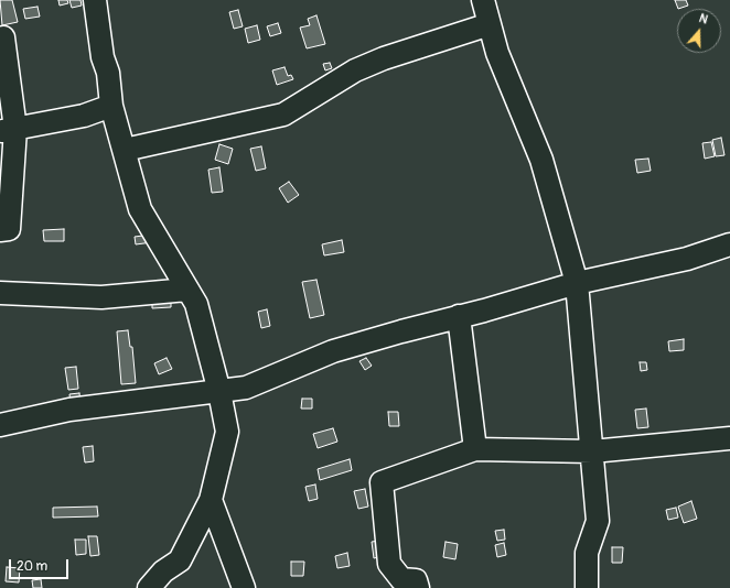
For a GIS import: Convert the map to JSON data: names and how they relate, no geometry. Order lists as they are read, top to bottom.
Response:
{
  "scale_bar": "20 m",
  "north": "top"
}
